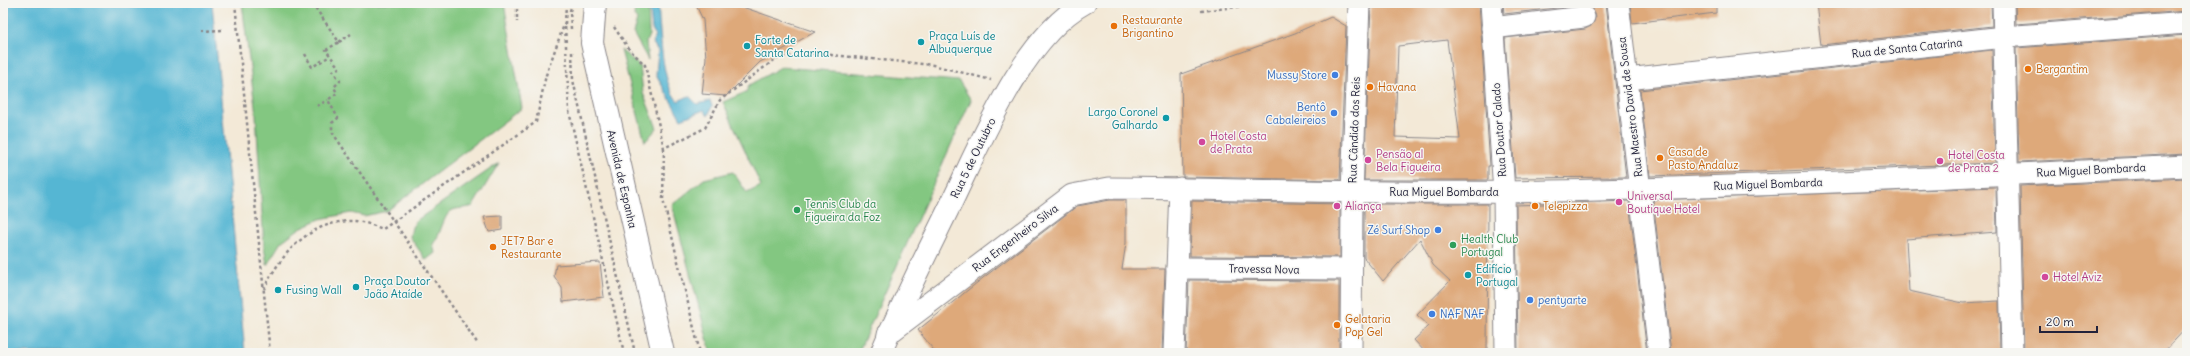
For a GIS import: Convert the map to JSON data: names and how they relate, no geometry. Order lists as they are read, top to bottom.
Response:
{
  "streets": {
    "main road": ["Avenida de Espanha"],
    "street": [
      "Rua de Santa Catarina",
      "Rua Maestro David de Sousa",
      "Rua Cândido dos Reis",
      "Rua Doutor Calado",
      "Rua 5 de Outubro",
      "Rua Miguel Bombarda",
      "Rua Engenheiro Silva",
      "Travessa Nova"
    ]
  },
  "crossings": [
    ["Rua de Santa Catarina", "Rua Maestro David de Sousa"],
    ["Rua Maestro David de Sousa", "Rua Miguel Bombarda"],
    ["Rua Cândido dos Reis", "Rua Miguel Bombarda"],
    ["Rua Cândido dos Reis", "Travessa Nova"],
    ["Rua Doutor Calado", "Rua Miguel Bombarda"],
    ["Rua 5 de Outubro", "Rua Engenheiro Silva"],
    ["Rua Miguel Bombarda", "Rua Engenheiro Silva"]
  ],
  "places": [
    "Restaurante Brigantino",
    "Praça Luís de Albuquerque",
    "Forte de Santa Catarina",
    "Bergantim",
    "Mussy Store",
    "Havana",
    "Bentô Cabaleireios",
    "Largo Coronel Galhardo",
    "Hotel Costa de Prata",
    "Casa de Pasto Andaluz",
    "Pensão al Bela Figueira",
    "Hotel Costa de Prata 2",
    "Universal Boutique Hotel",
    "Aliança",
    "Telepizza",
    "Tennis Club da Figueira da Foz",
    "Zé Surf Shop",
    "Health Club Portugal",
    "JET7 Bar e Restaurante",
    "Edifício Portugal",
    "Hotel Aviz",
    "Praça Doutor João Ataíde",
    "Fusing Wall",
    "pentyarte",
    "NAF NAF",
    "Gelataria Pop Gel"
  ],
  "scale_bar": "20 m"
}
